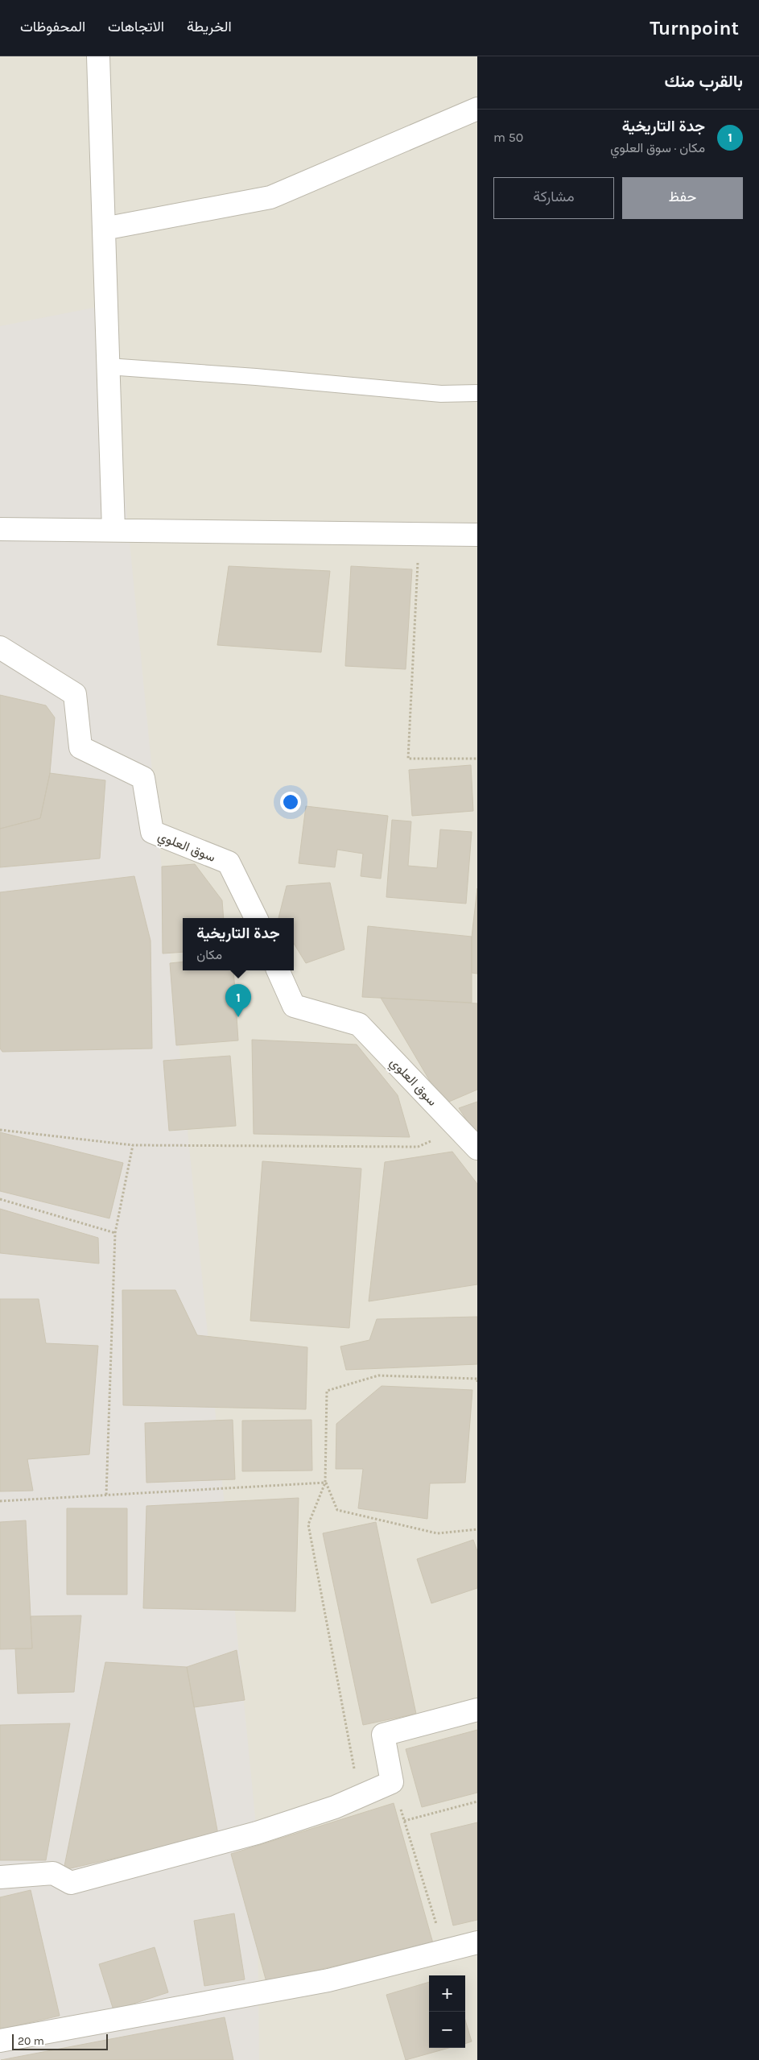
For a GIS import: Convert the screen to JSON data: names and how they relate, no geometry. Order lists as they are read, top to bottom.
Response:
{
  "streets": {
    "street": ["سوق العلوي"]
  },
  "scale_bar": "20 m",
  "page": {
    "header": "Turnpoint",
    "nav": ["الخريطة", "الاتجاهات", "المحفوظات"],
    "heading": "بالقرب منك",
    "list": [
      {
        "mark": "1",
        "name": "جدة التاريخية",
        "note": "مكان · سوق العلوي",
        "value": "50 m"
      }
    ],
    "buttons": ["حفظ", "مشاركة"],
    "popup": ["جدة التاريخية", "مكان"],
    "pins": "1",
    "map_buttons": ["+", "−"],
    "scale": "20 m"
  }
}
